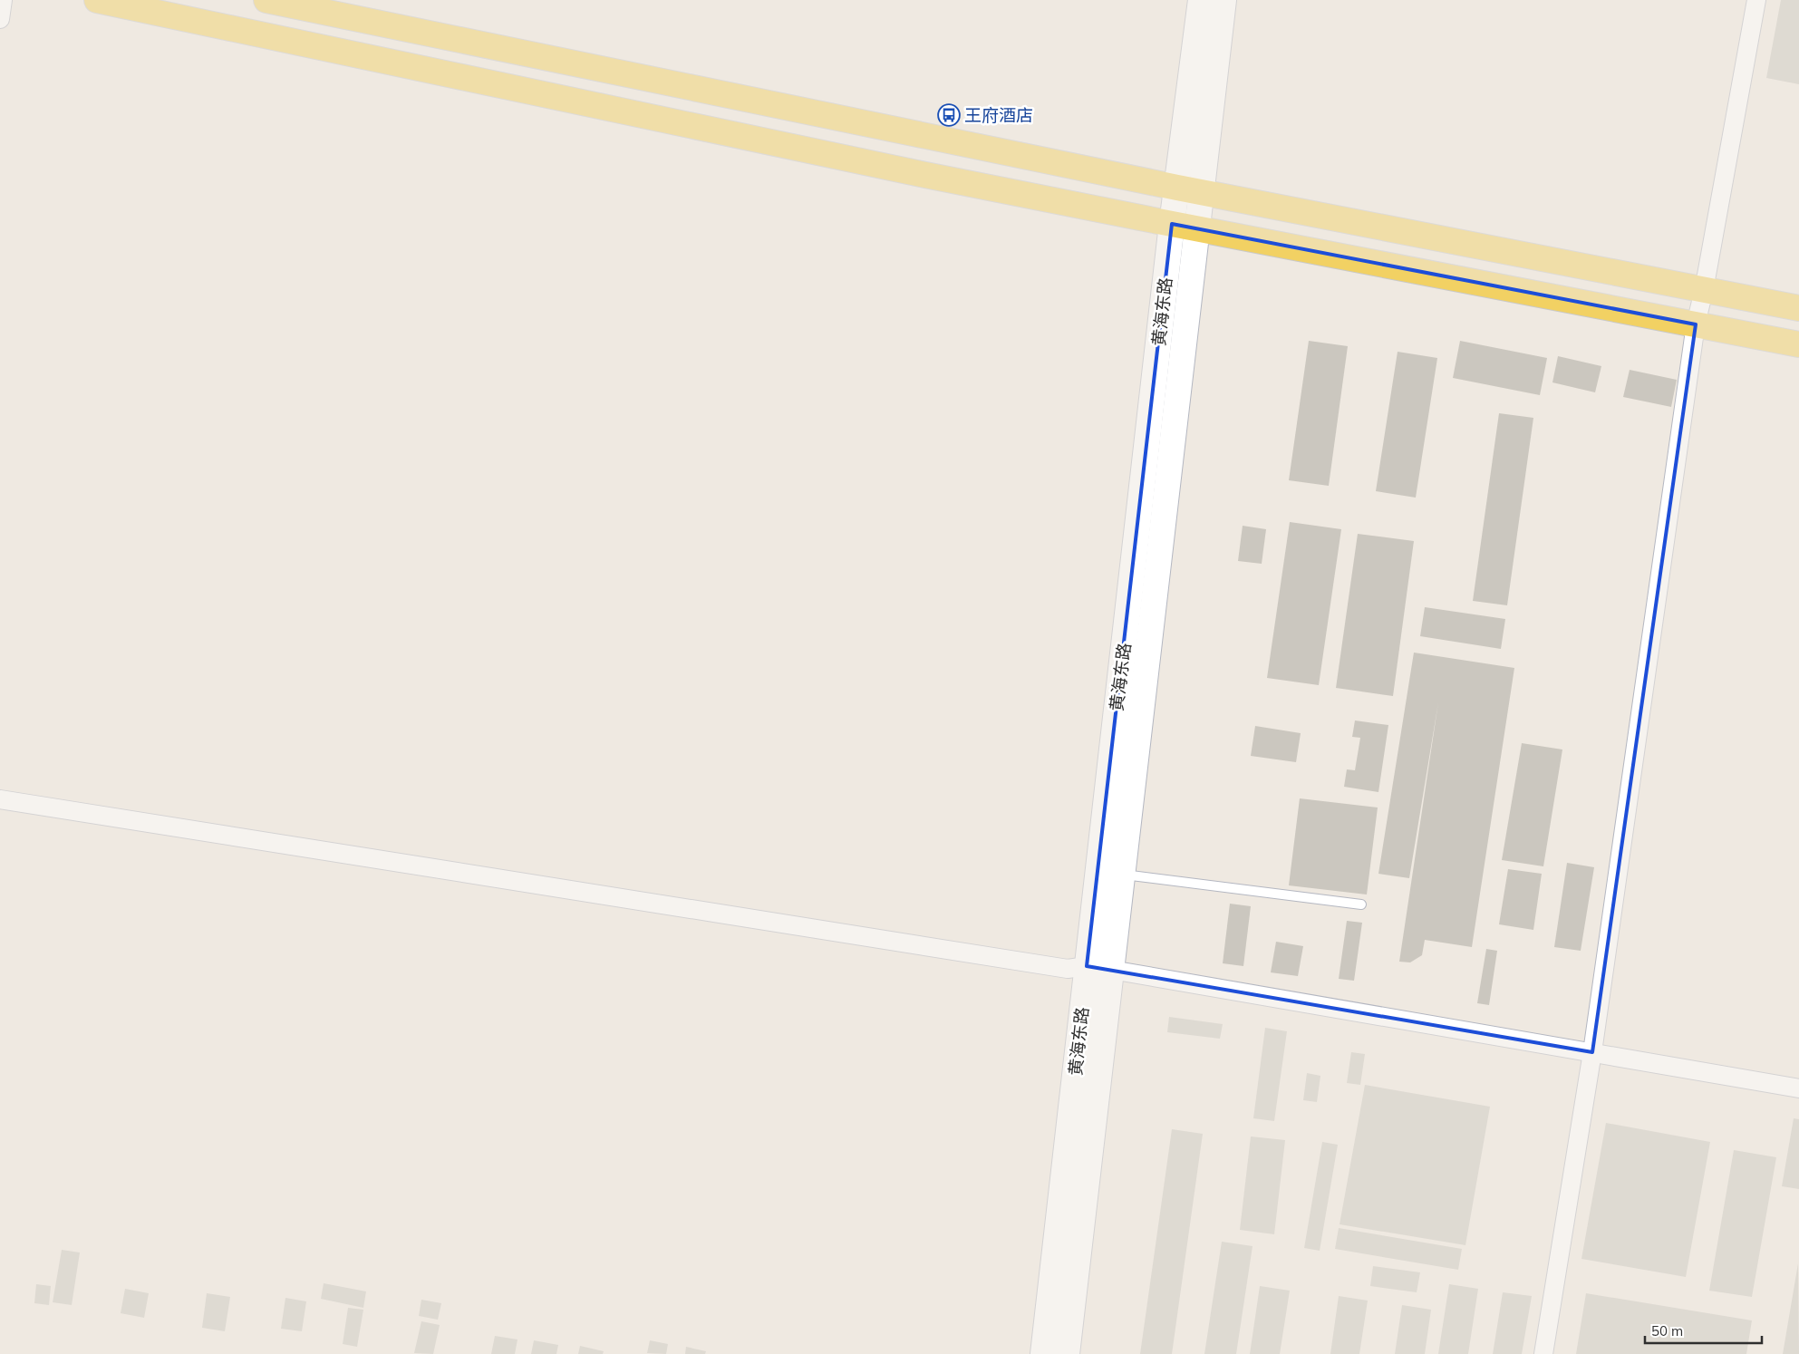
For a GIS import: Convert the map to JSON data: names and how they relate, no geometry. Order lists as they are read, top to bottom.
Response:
{
  "streets": {
    "street": ["黄海东路"]
  },
  "places": {
    "bus stop": ["王府酒店"]
  },
  "scale_bar": "50 m"
}
